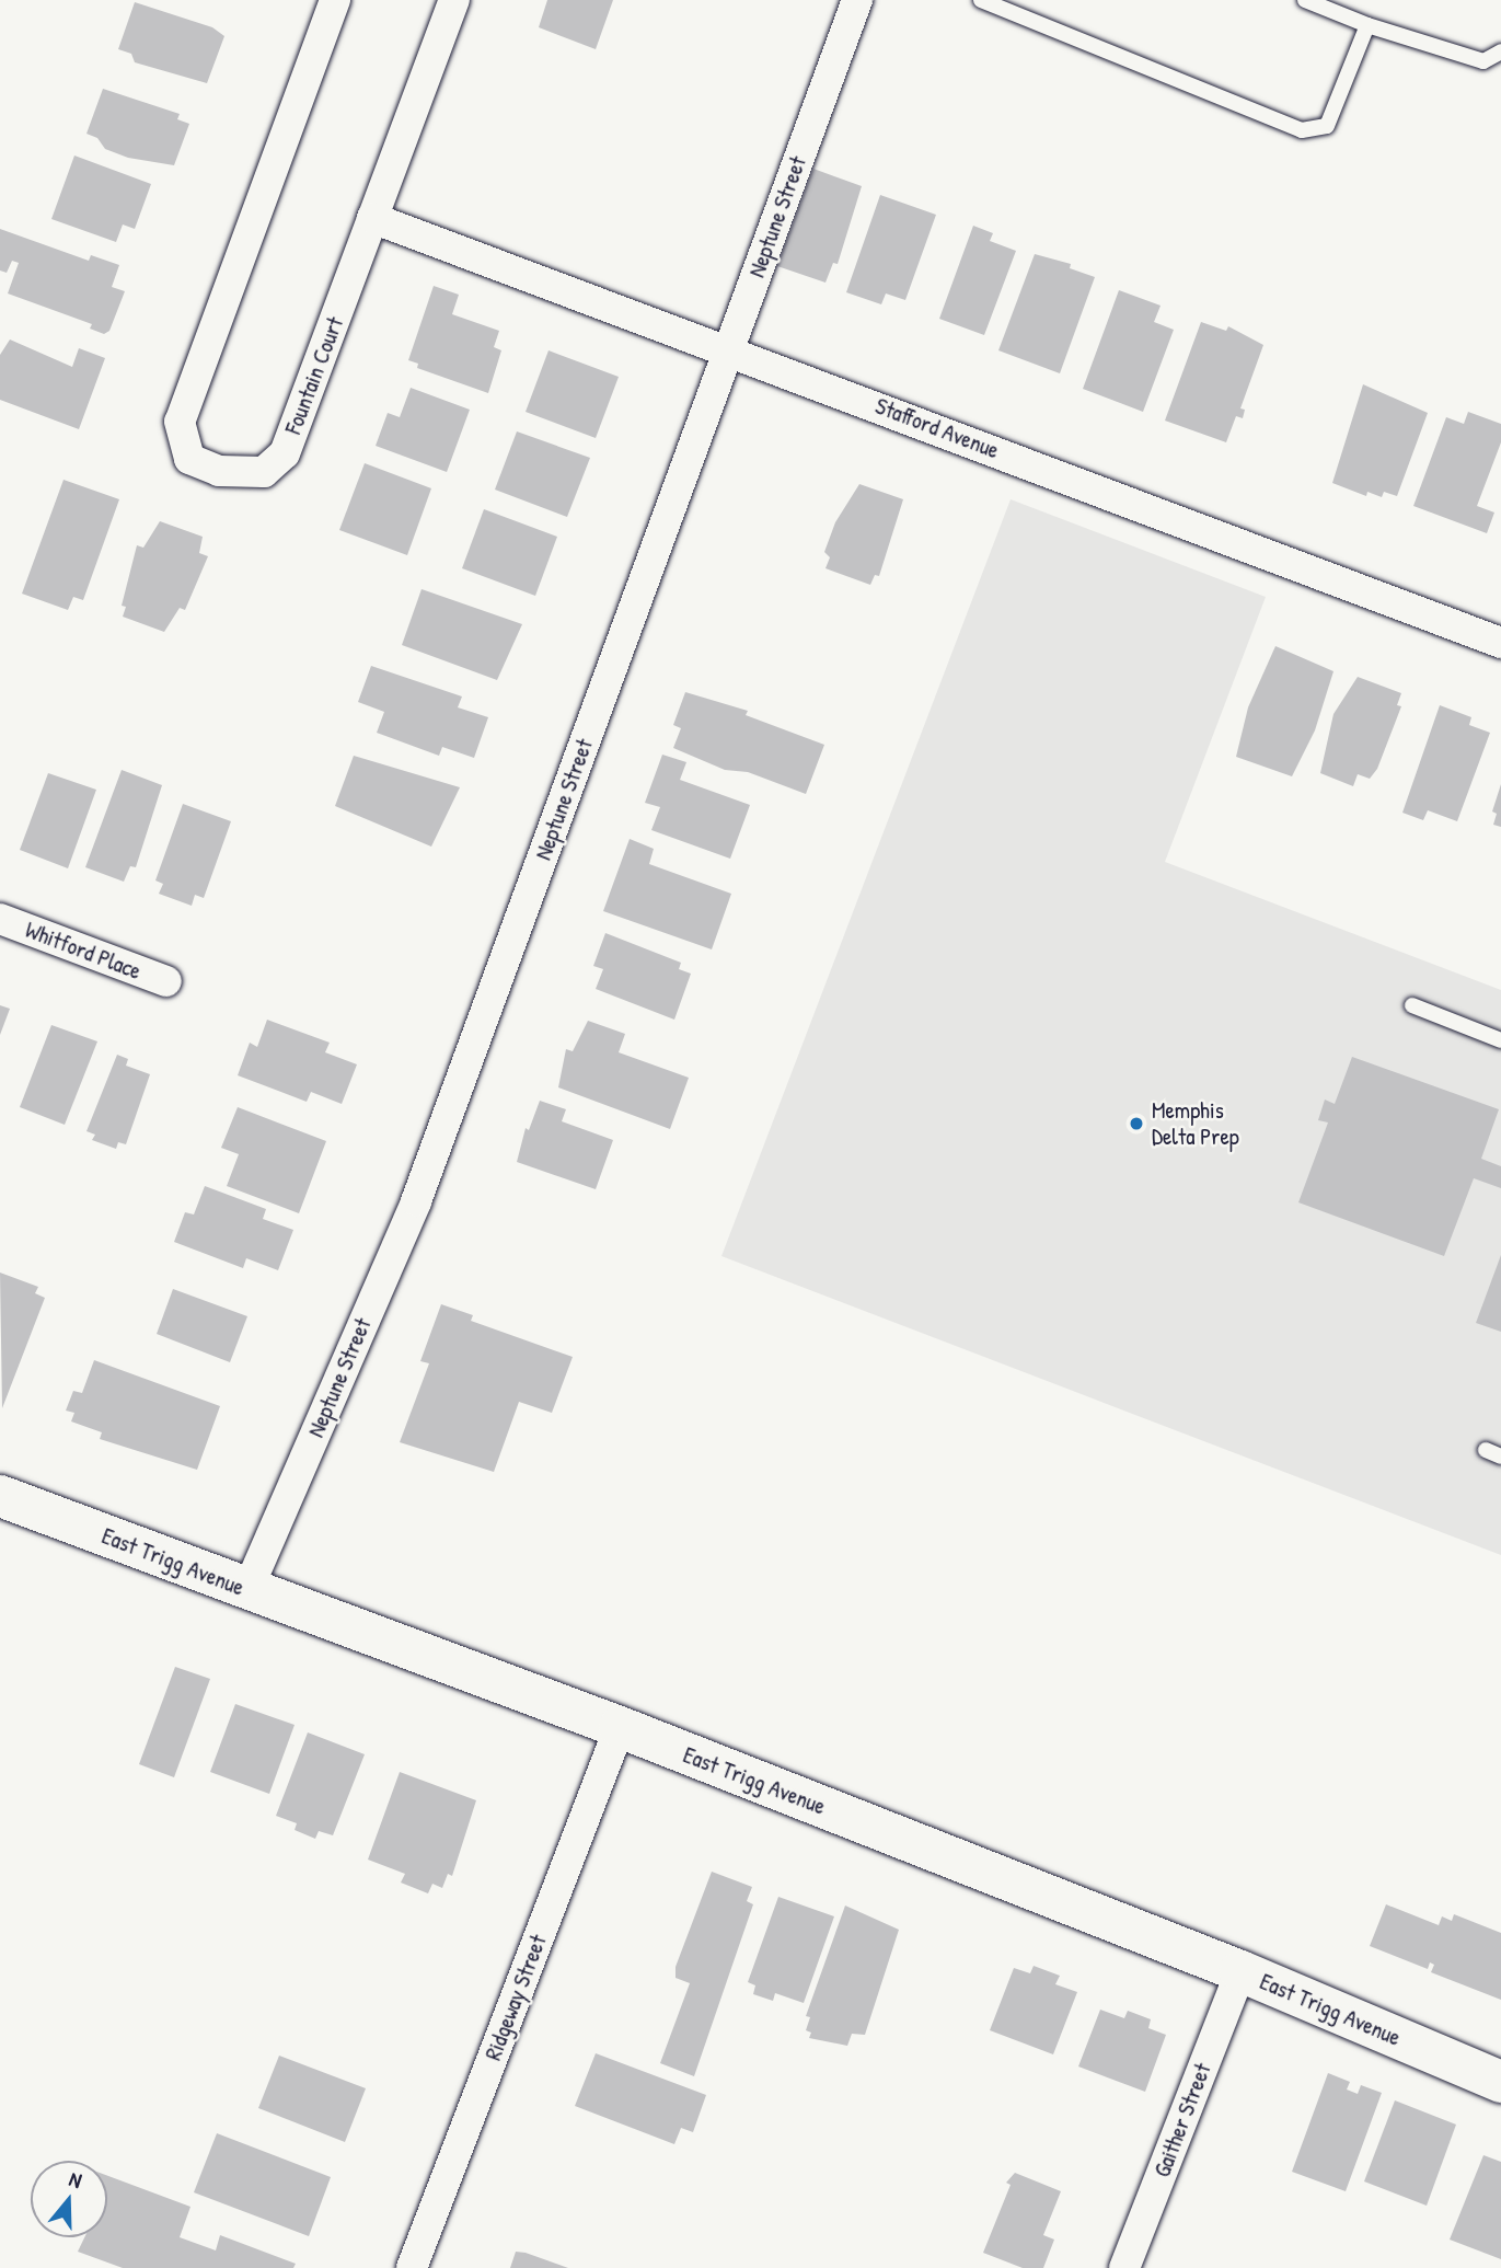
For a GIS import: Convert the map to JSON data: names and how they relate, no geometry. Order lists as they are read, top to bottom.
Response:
{
  "streets": {
    "street": [
      "Neptune Street",
      "Fountain Court",
      "Stafford Avenue",
      "Whitford Place",
      "East Trigg Avenue",
      "Ridgeway Street",
      "Gaither Street"
    ]
  },
  "crossings": [
    ["Neptune Street", "Stafford Avenue"],
    ["Neptune Street", "East Trigg Avenue"],
    ["Fountain Court", "Stafford Avenue"],
    ["East Trigg Avenue", "Ridgeway Street"],
    ["East Trigg Avenue", "Gaither Street"]
  ],
  "places": ["Memphis Delta Prep"],
  "north": "top"
}
